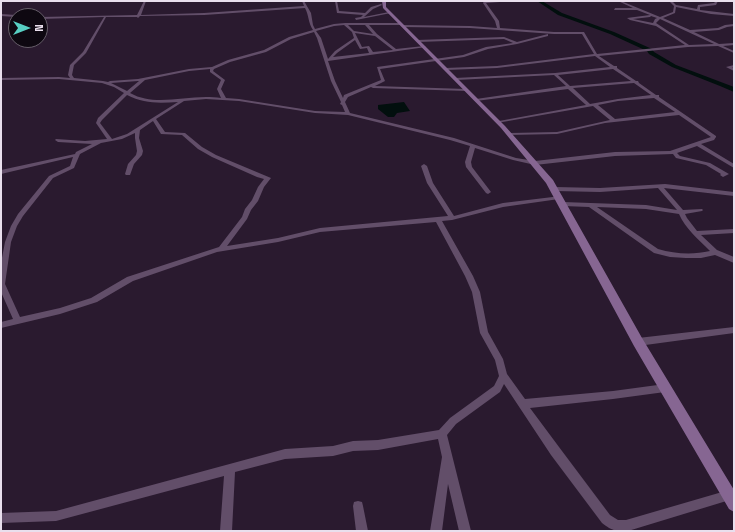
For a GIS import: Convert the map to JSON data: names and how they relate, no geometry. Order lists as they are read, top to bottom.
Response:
{
  "north": "right"
}
